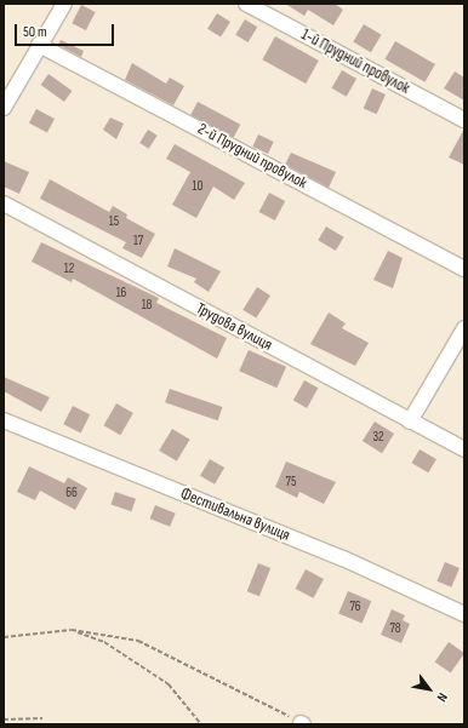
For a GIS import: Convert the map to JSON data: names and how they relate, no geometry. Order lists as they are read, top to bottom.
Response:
{
  "streets": {
    "street": [
      "1-й Прудний провулок",
      "2-й Прудний провулок",
      "Трудова вулиця",
      "Фестивальна вулиця"
    ]
  },
  "house_numbers": [
    "10",
    "15",
    "17",
    "12",
    "16",
    "18",
    "32",
    "75",
    "66",
    "76",
    "78"
  ],
  "scale_bar": "50 m",
  "north": "bottom right"
}
